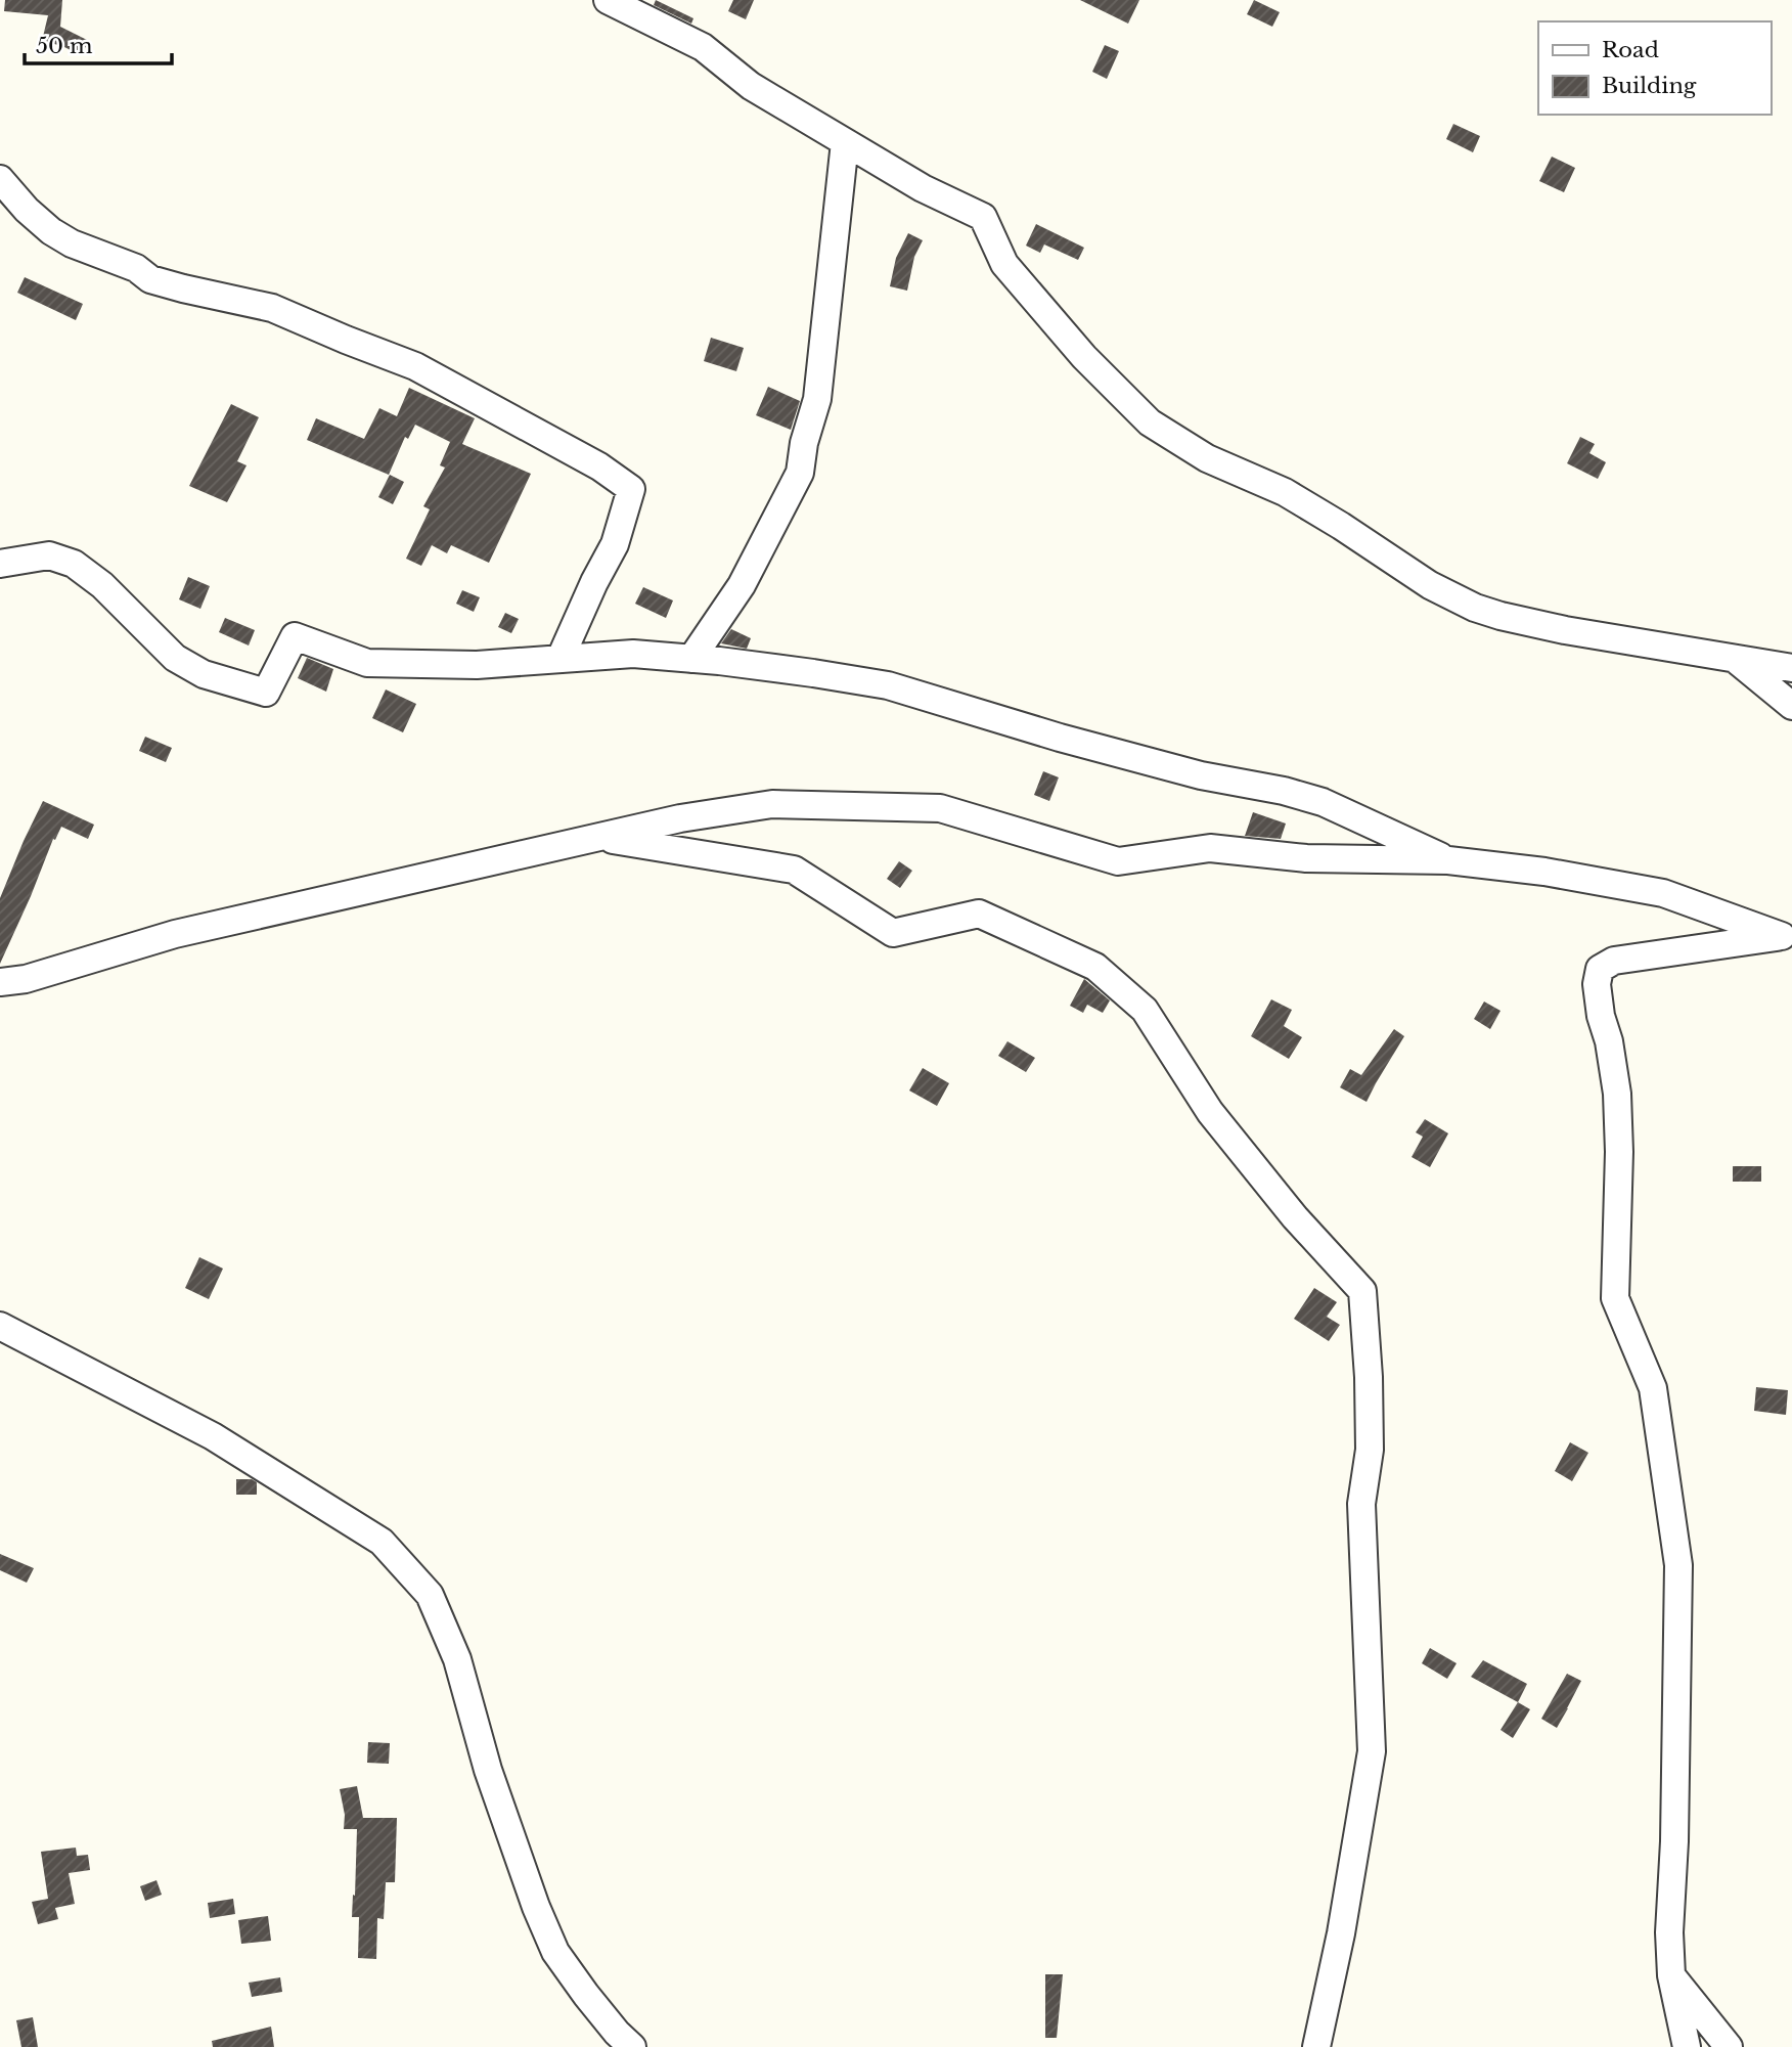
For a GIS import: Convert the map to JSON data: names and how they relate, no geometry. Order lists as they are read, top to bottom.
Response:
{
  "legend": ["Road", "Building"],
  "scale_bar": "50 m"
}
